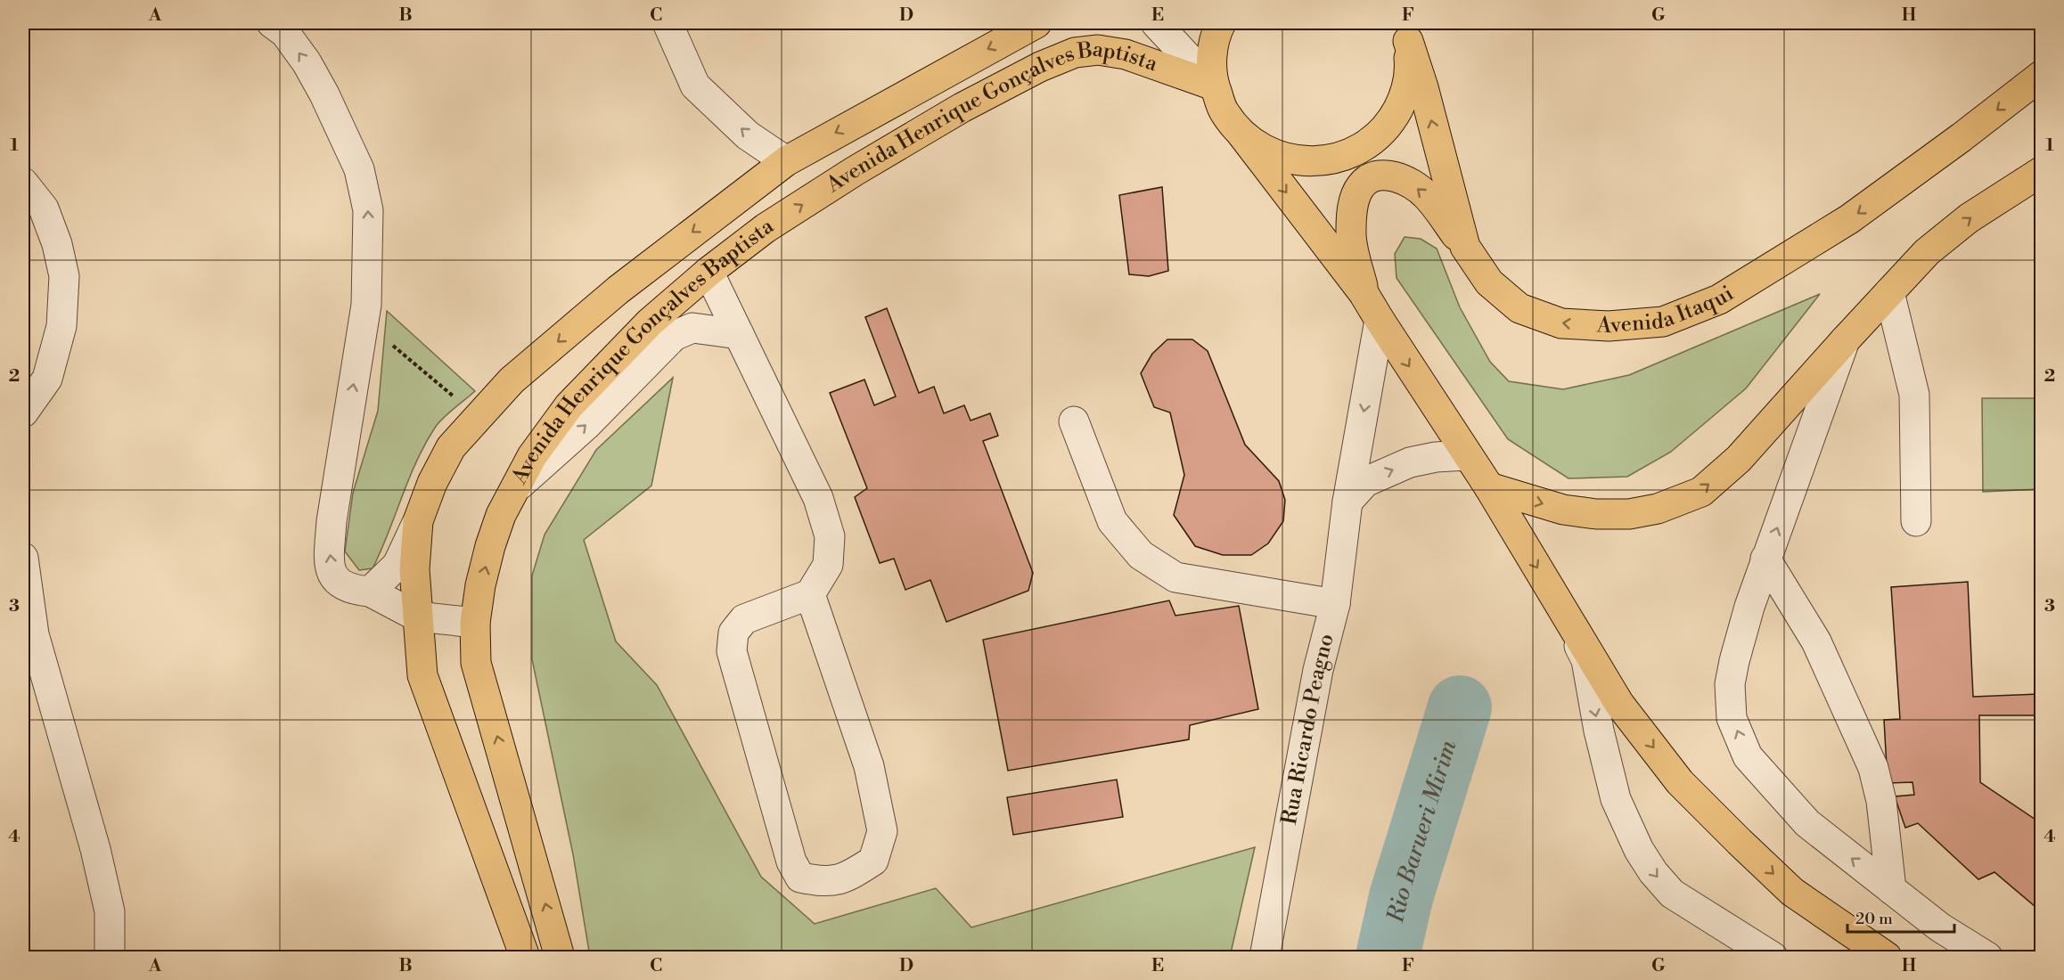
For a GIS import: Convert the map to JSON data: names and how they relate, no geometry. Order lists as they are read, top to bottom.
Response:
{
  "streets": {
    "main road": ["Avenida Henrique Gonçalves Baptista", "Avenida Itaqui"],
    "street": ["Rua Ricardo Peagno"]
  },
  "water": ["Rio Barueri Mirim"],
  "scale_bar": "20 m",
  "grid": {
    "columns": [
      "A",
      "B",
      "C",
      "D",
      "E",
      "F",
      "G",
      "H"
    ],
    "rows": [
      "1",
      "2",
      "3",
      "4"
    ]
  }
}
